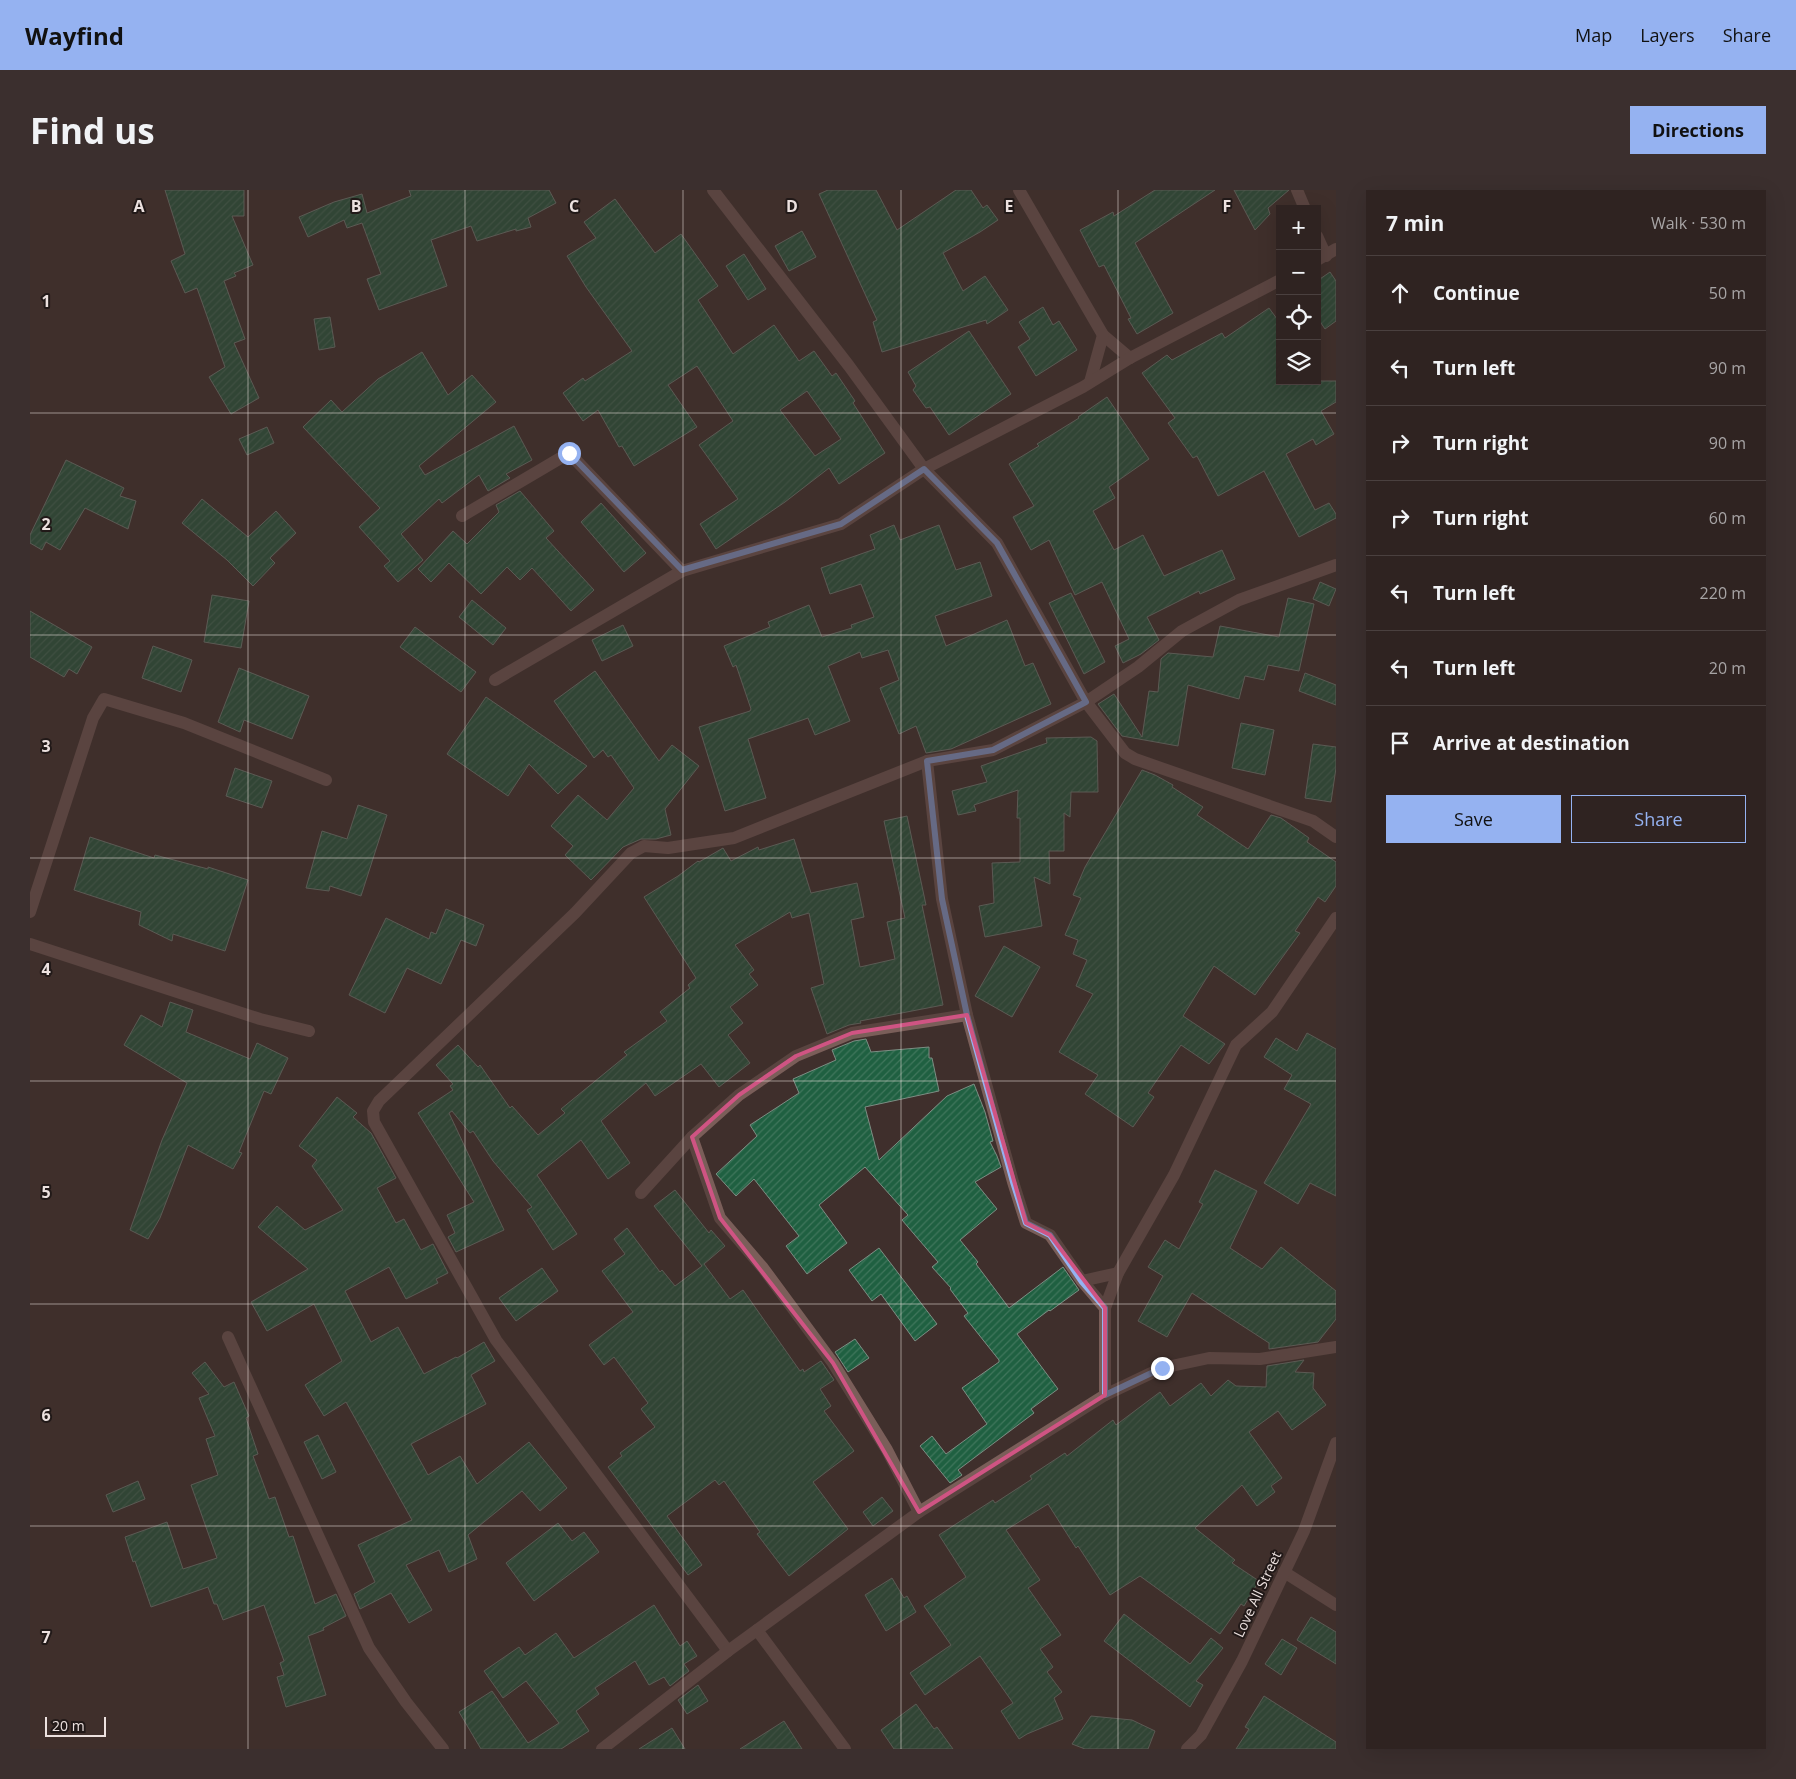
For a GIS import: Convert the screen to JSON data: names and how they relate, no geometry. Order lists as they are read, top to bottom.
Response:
{
  "streets": {
    "street": ["Love All Street"]
  },
  "scale_bar": "20 m",
  "page": {
    "header": "Wayfind",
    "nav": ["Map", "Layers", "Share"],
    "buttons": [
      "Directions",
      ["Save", "Share"]
    ],
    "title": "Find us",
    "heading": ["7 min", "Walk · 530 m"],
    "map_buttons": ["+", "−"],
    "list": [
      ["Continue", "50 m"],
      ["Turn left", "90 m"],
      ["Turn right", "90 m"],
      ["Turn right", "60 m"],
      ["Turn left", "220 m"],
      ["Turn left", "20 m"],
      "Arrive at destination"
    ],
    "scale": "20 m"
  },
  "grid": {
    "columns": [
      "A",
      "B",
      "C",
      "D",
      "E",
      "F"
    ],
    "rows": [
      "1",
      "2",
      "3",
      "4",
      "5",
      "6",
      "7"
    ]
  }
}
